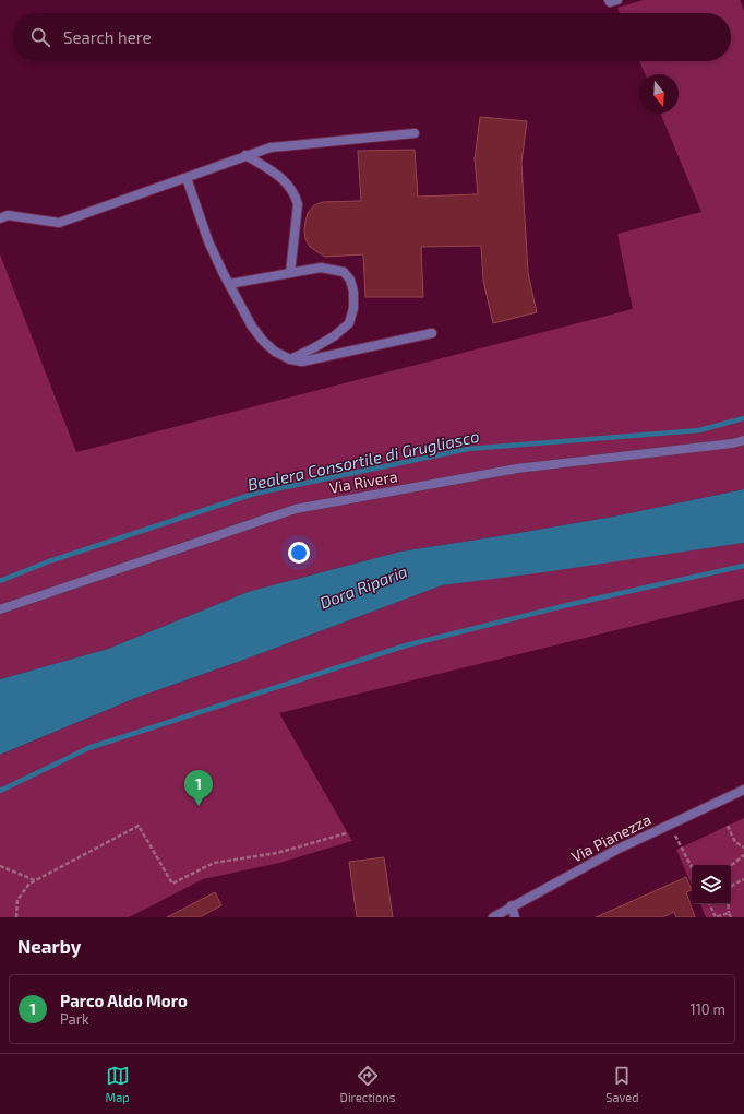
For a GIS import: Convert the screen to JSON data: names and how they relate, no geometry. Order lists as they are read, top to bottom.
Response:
{
  "streets": {
    "street": ["Via Rivera", "Via Pianezza"]
  },
  "water": ["Bealera Consortile di Grugliasco", "Dora Riparia"],
  "north": "bottom",
  "page": {
    "search": "Search here",
    "pins": "1",
    "heading": "Nearby",
    "list": [
      {
        "mark": "1",
        "name": "Parco Aldo Moro",
        "note": "Park",
        "value": "110 m"
      }
    ],
    "nav": ["Map", "Directions", "Saved"]
  }
}
